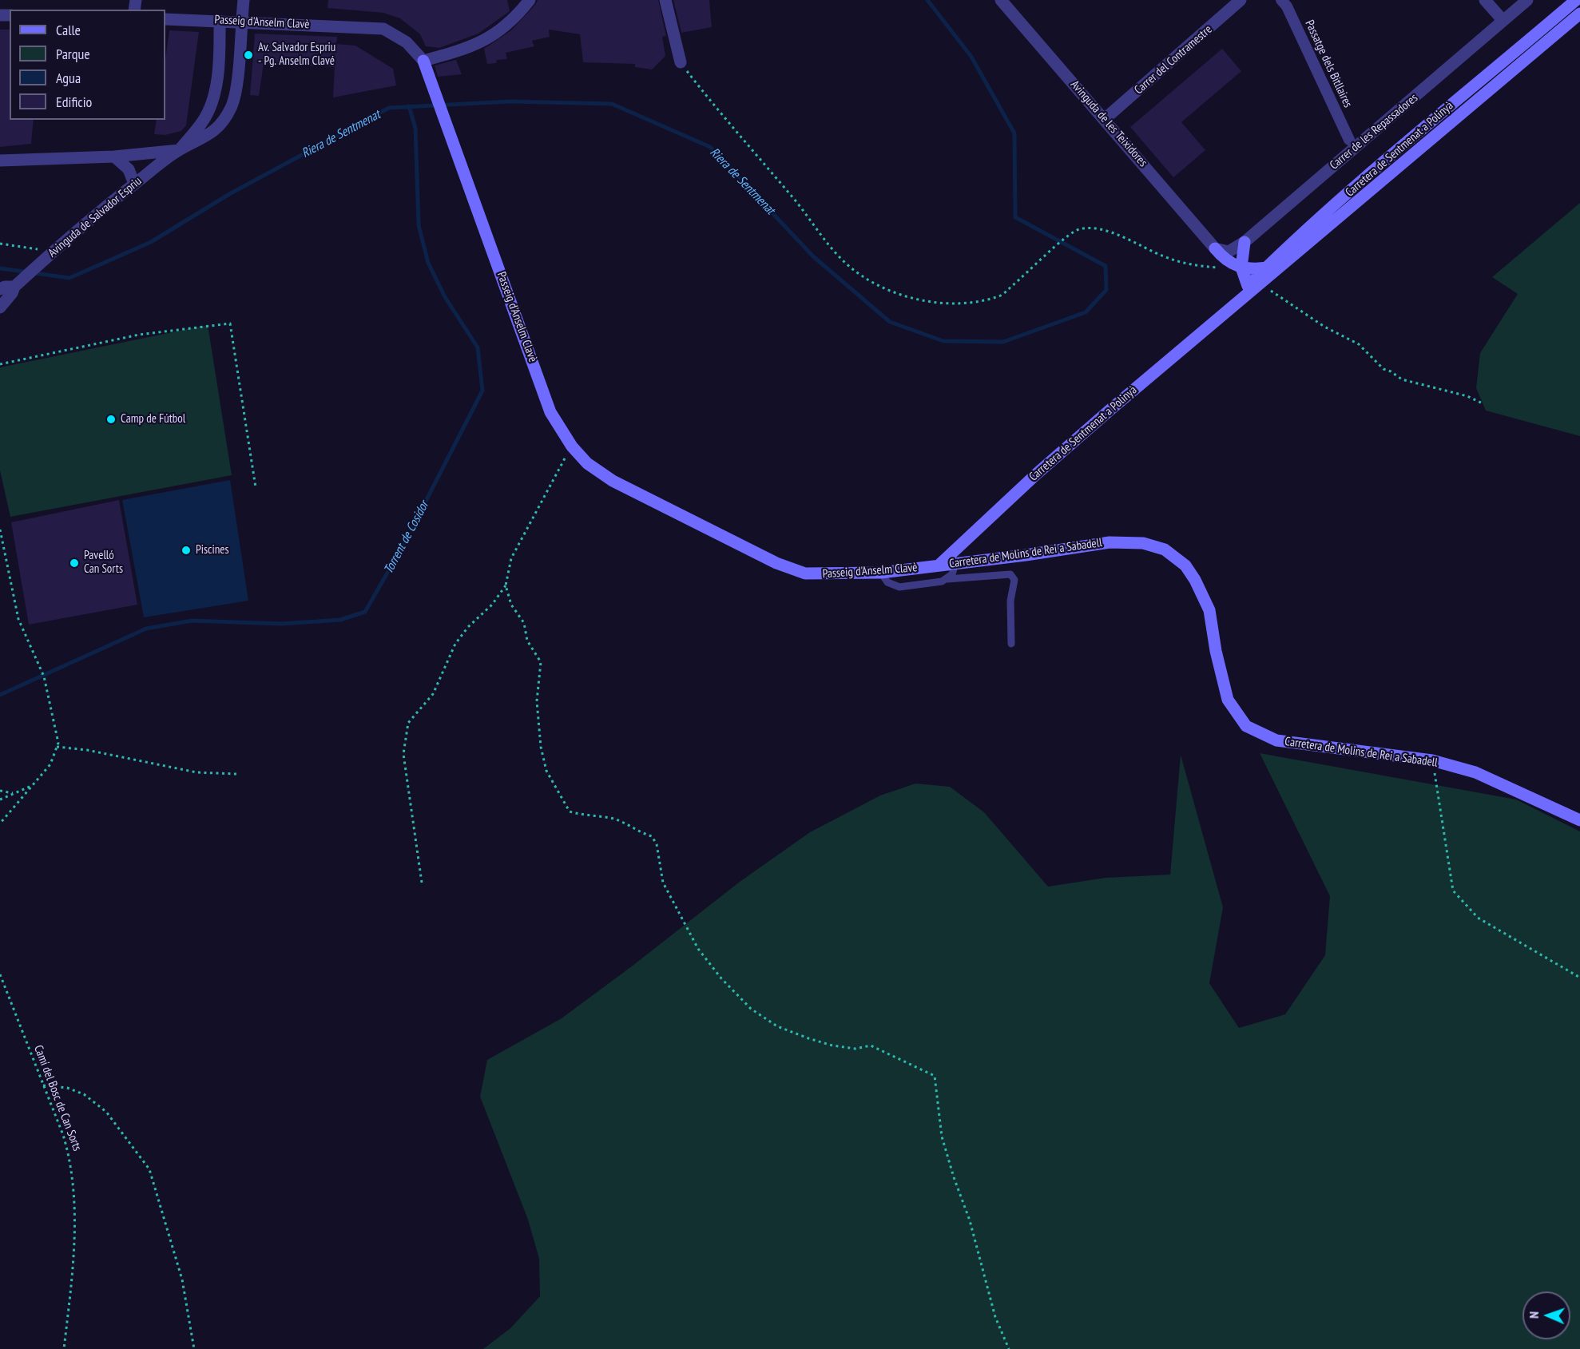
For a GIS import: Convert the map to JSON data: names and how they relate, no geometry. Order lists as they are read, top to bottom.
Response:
{
  "streets": {
    "main road": ["Passeig d'Anselm Clavè", "Carretera de Sentmenat a Polinyà", "Carretera de Molins de Rei a Sabadell"],
    "street": [
      "Carrer del Contramestre",
      "Passatge dels Bitllaires",
      "Avinguda de les Teixidores",
      "Carrer de les Repassadores",
      "Avinguda de Salvador Espriu"
    ],
    "path": ["Camí del Bosc de Can Sorts"]
  },
  "crossings": [
    ["Passeig d'Anselm Clavè", "Carretera de Sentmenat a Polinyà"],
    ["Passeig d'Anselm Clavè", "Avinguda de Salvador Espriu"],
    ["Passeig d'Anselm Clavè", "Carretera de Molins de Rei a Sabadell"],
    ["Carrer del Contramestre", "Avinguda de les Teixidores"],
    ["Avinguda de les Teixidores", "Carrer de les Repassadores"],
    ["Carretera de Sentmenat a Polinyà", "Carretera de Molins de Rei a Sabadell"]
  ],
  "water": ["Riera de Sentmenat", "Torrent de Cosidor"],
  "places": [
    "Av. Salvador Espriu - Pg. Anselm Clavé",
    "Camp de Fútbol",
    "Piscines",
    "Pavelló Can Sorts"
  ],
  "legend": [
    "Calle",
    "Parque",
    "Agua",
    "Edificio"
  ],
  "north": "left"
}
